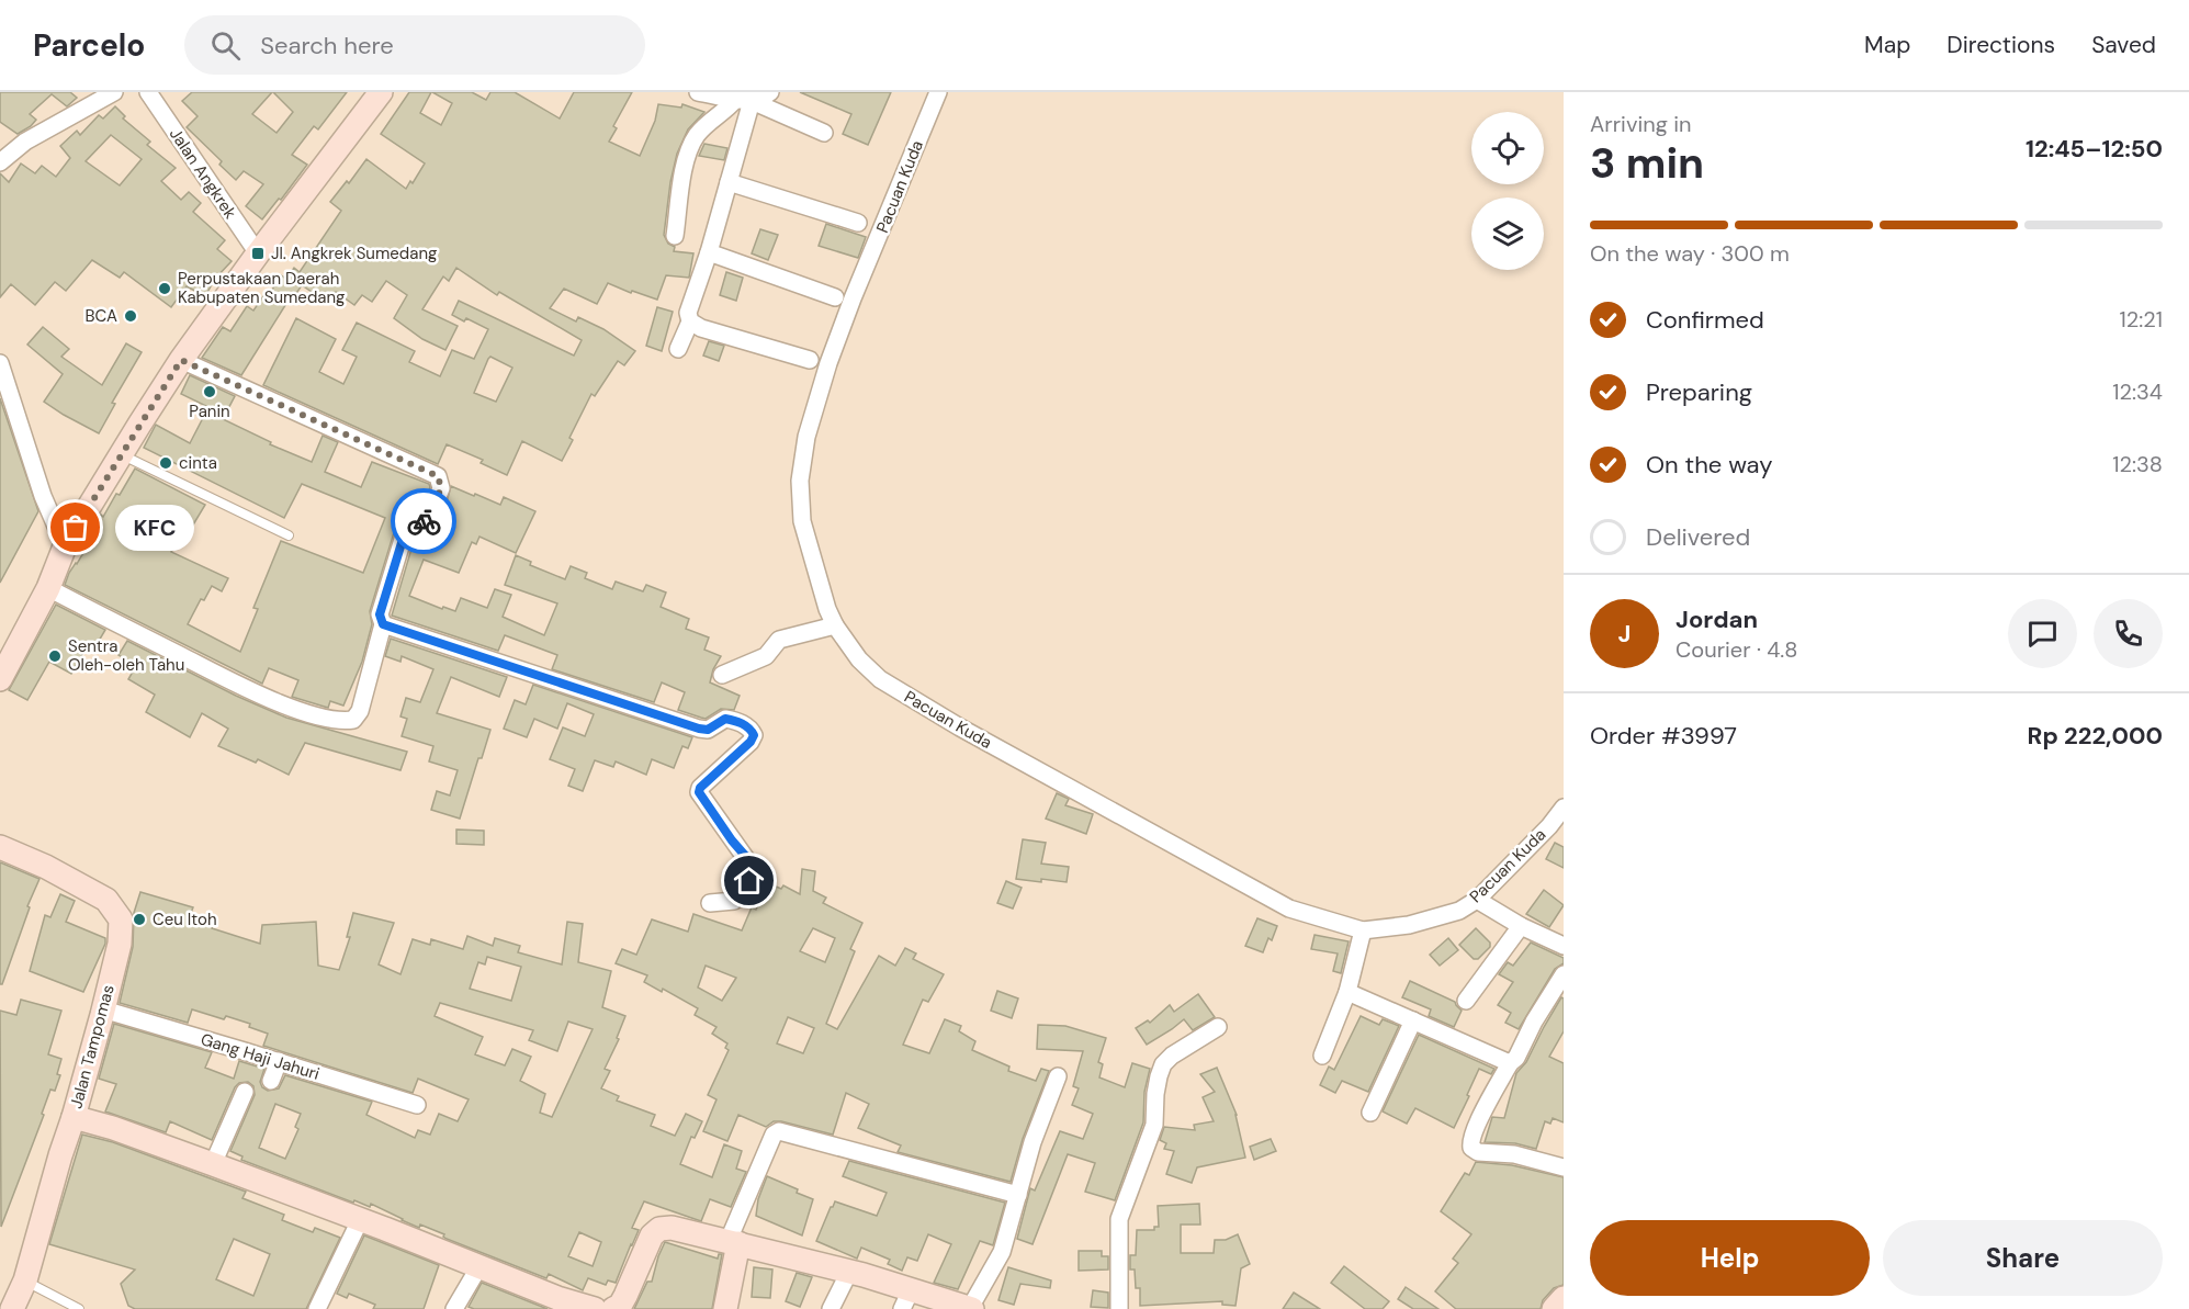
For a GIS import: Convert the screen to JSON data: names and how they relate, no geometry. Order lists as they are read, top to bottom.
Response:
{
  "streets": {
    "street": [
      "Jalan Angkrek",
      "Pacuan Kuda",
      "Jalan Tampomas",
      "Gang Haji Jahuri"
    ]
  },
  "crossings": [
    ["Jalan Tampomas", "Gang Haji Jahuri"]
  ],
  "places": {
    "transit": ["Jl. Angkrek Sumedang"],
    "other": [
      "Perpustakaan Daerah Kabupaten Sumedang",
      "BCA",
      "Panin",
      "cinta",
      "KFC",
      "Sentra Oleh-oleh Tahu",
      "Ceu Itoh"
    ]
  },
  "page": {
    "header": "Parcelo",
    "search": "Search here",
    "nav": ["Map", "Directions", "Saved"],
    "heading": ["3 min", "Arriving in", "12:45–12:50"],
    "panel": [
      "Jordan",
      "Courier · 4.8",
      "Order #3997",
      "Rp 222,000"
    ],
    "bar": "On the way · 300 m",
    "list": [
      ["Confirmed", "12:21"],
      ["Preparing", "12:34"],
      ["On the way", "12:38"],
      "Delivered"
    ],
    "bubble": "KFC",
    "round": "J",
    "buttons": ["Help", "Share"]
  }
}
